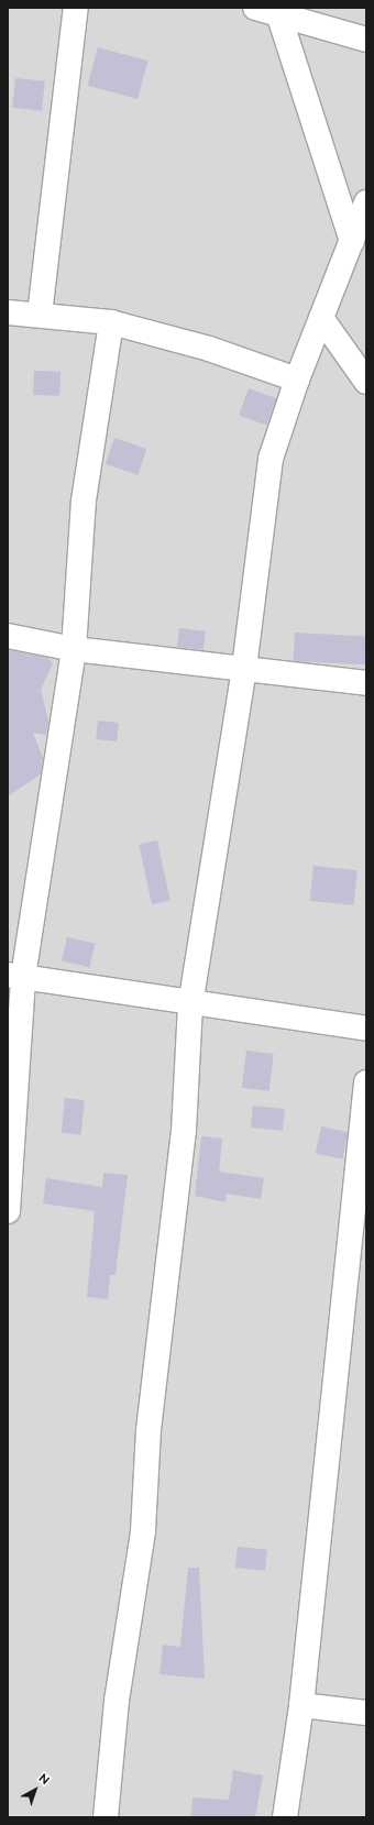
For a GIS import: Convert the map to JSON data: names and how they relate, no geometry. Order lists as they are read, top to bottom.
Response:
{
  "north": "top right"
}
